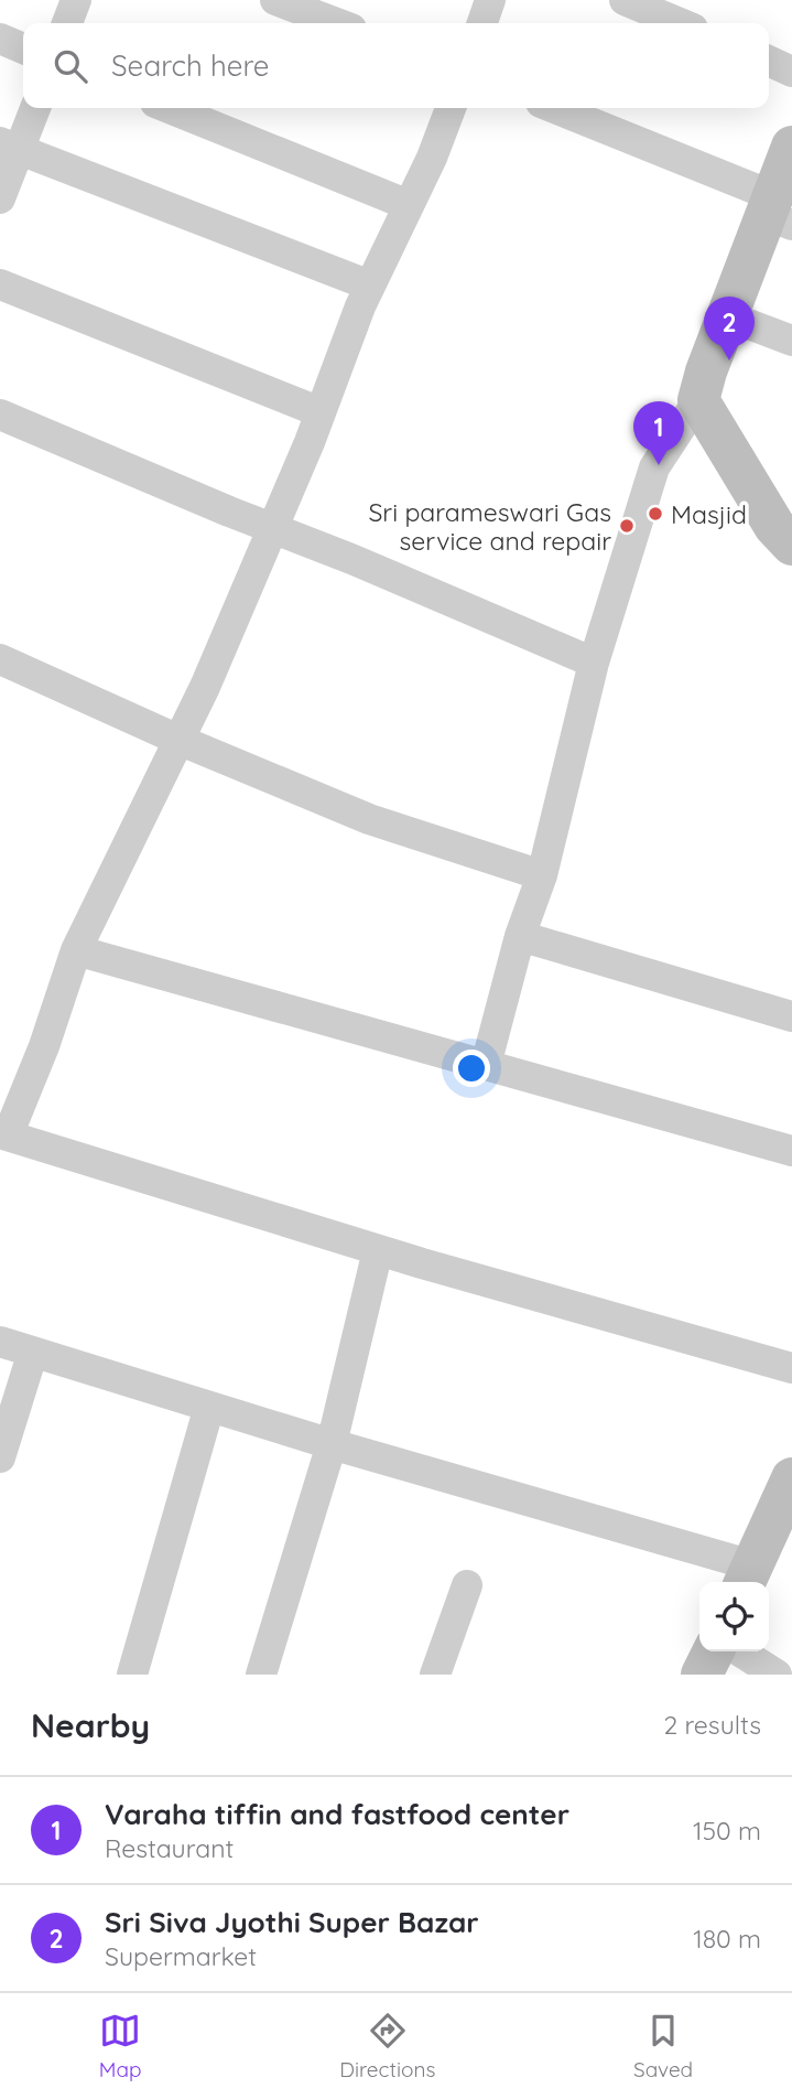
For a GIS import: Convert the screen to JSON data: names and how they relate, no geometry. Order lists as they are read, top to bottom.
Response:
{
  "places": ["Masjid", "Sri parameswari Gas service and repair"],
  "page": {
    "search": "Search here",
    "pins": ["2", "1"],
    "heading": ["Nearby", "2 results"],
    "list": [
      {
        "mark": "1",
        "name": "Varaha tiffin and fastfood center",
        "note": "Restaurant",
        "value": "150 m"
      },
      {
        "mark": "2",
        "name": "Sri Siva Jyothi Super Bazar",
        "note": "Supermarket",
        "value": "180 m"
      }
    ],
    "nav": ["Map", "Directions", "Saved"]
  }
}
